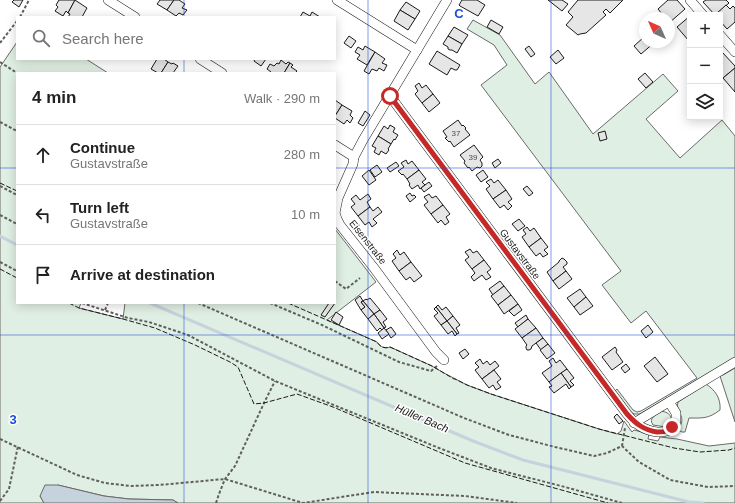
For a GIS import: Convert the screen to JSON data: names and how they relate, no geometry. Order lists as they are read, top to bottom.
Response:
{
  "streets": {
    "street": ["Eisenstraße", "Gustavstraße"]
  },
  "crossings": [
    ["Eisenstraße", "Gustavstraße"]
  ],
  "water": ["Hüller Bach"],
  "house_numbers": ["37", "39"],
  "north": "top left",
  "page": {
    "map_buttons": ["+", "−"],
    "search": "Search here",
    "heading": ["4 min", "Walk · 290 m"],
    "list": [
      ["Continue", "Gustavstraße", "280 m"],
      ["Turn left", "Gustavstraße", "10 m"],
      "Arrive at destination"
    ]
  },
  "grid": {
    "columns": ["C"],
    "rows": ["3"]
  }
}
